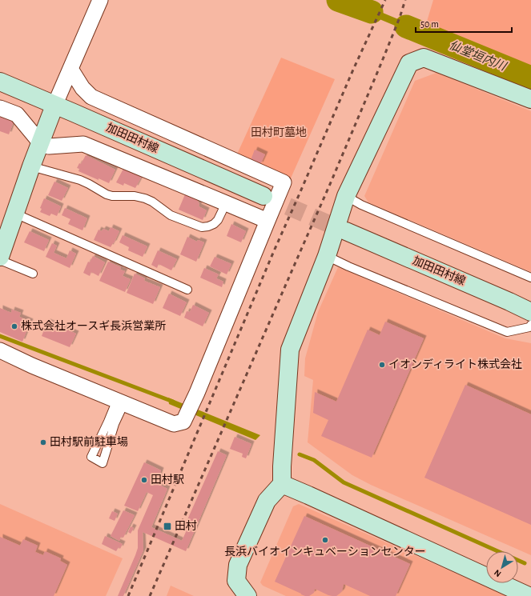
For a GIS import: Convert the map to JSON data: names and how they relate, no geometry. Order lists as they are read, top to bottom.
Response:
{
  "streets": {
    "street": ["加田田村線"]
  },
  "water": ["仙堂垣内川"],
  "parks": ["田村町墓地"],
  "places": {
    "other": [
      "株式会社オースギ長浜営業所",
      "イオンディライト株式会社",
      "田村駅前駐車場",
      "田村駅",
      "長浜バイオインキュベーションセンター"
    ],
    "transit": ["田村"]
  },
  "scale_bar": "50 m",
  "north": "bottom left"
}
